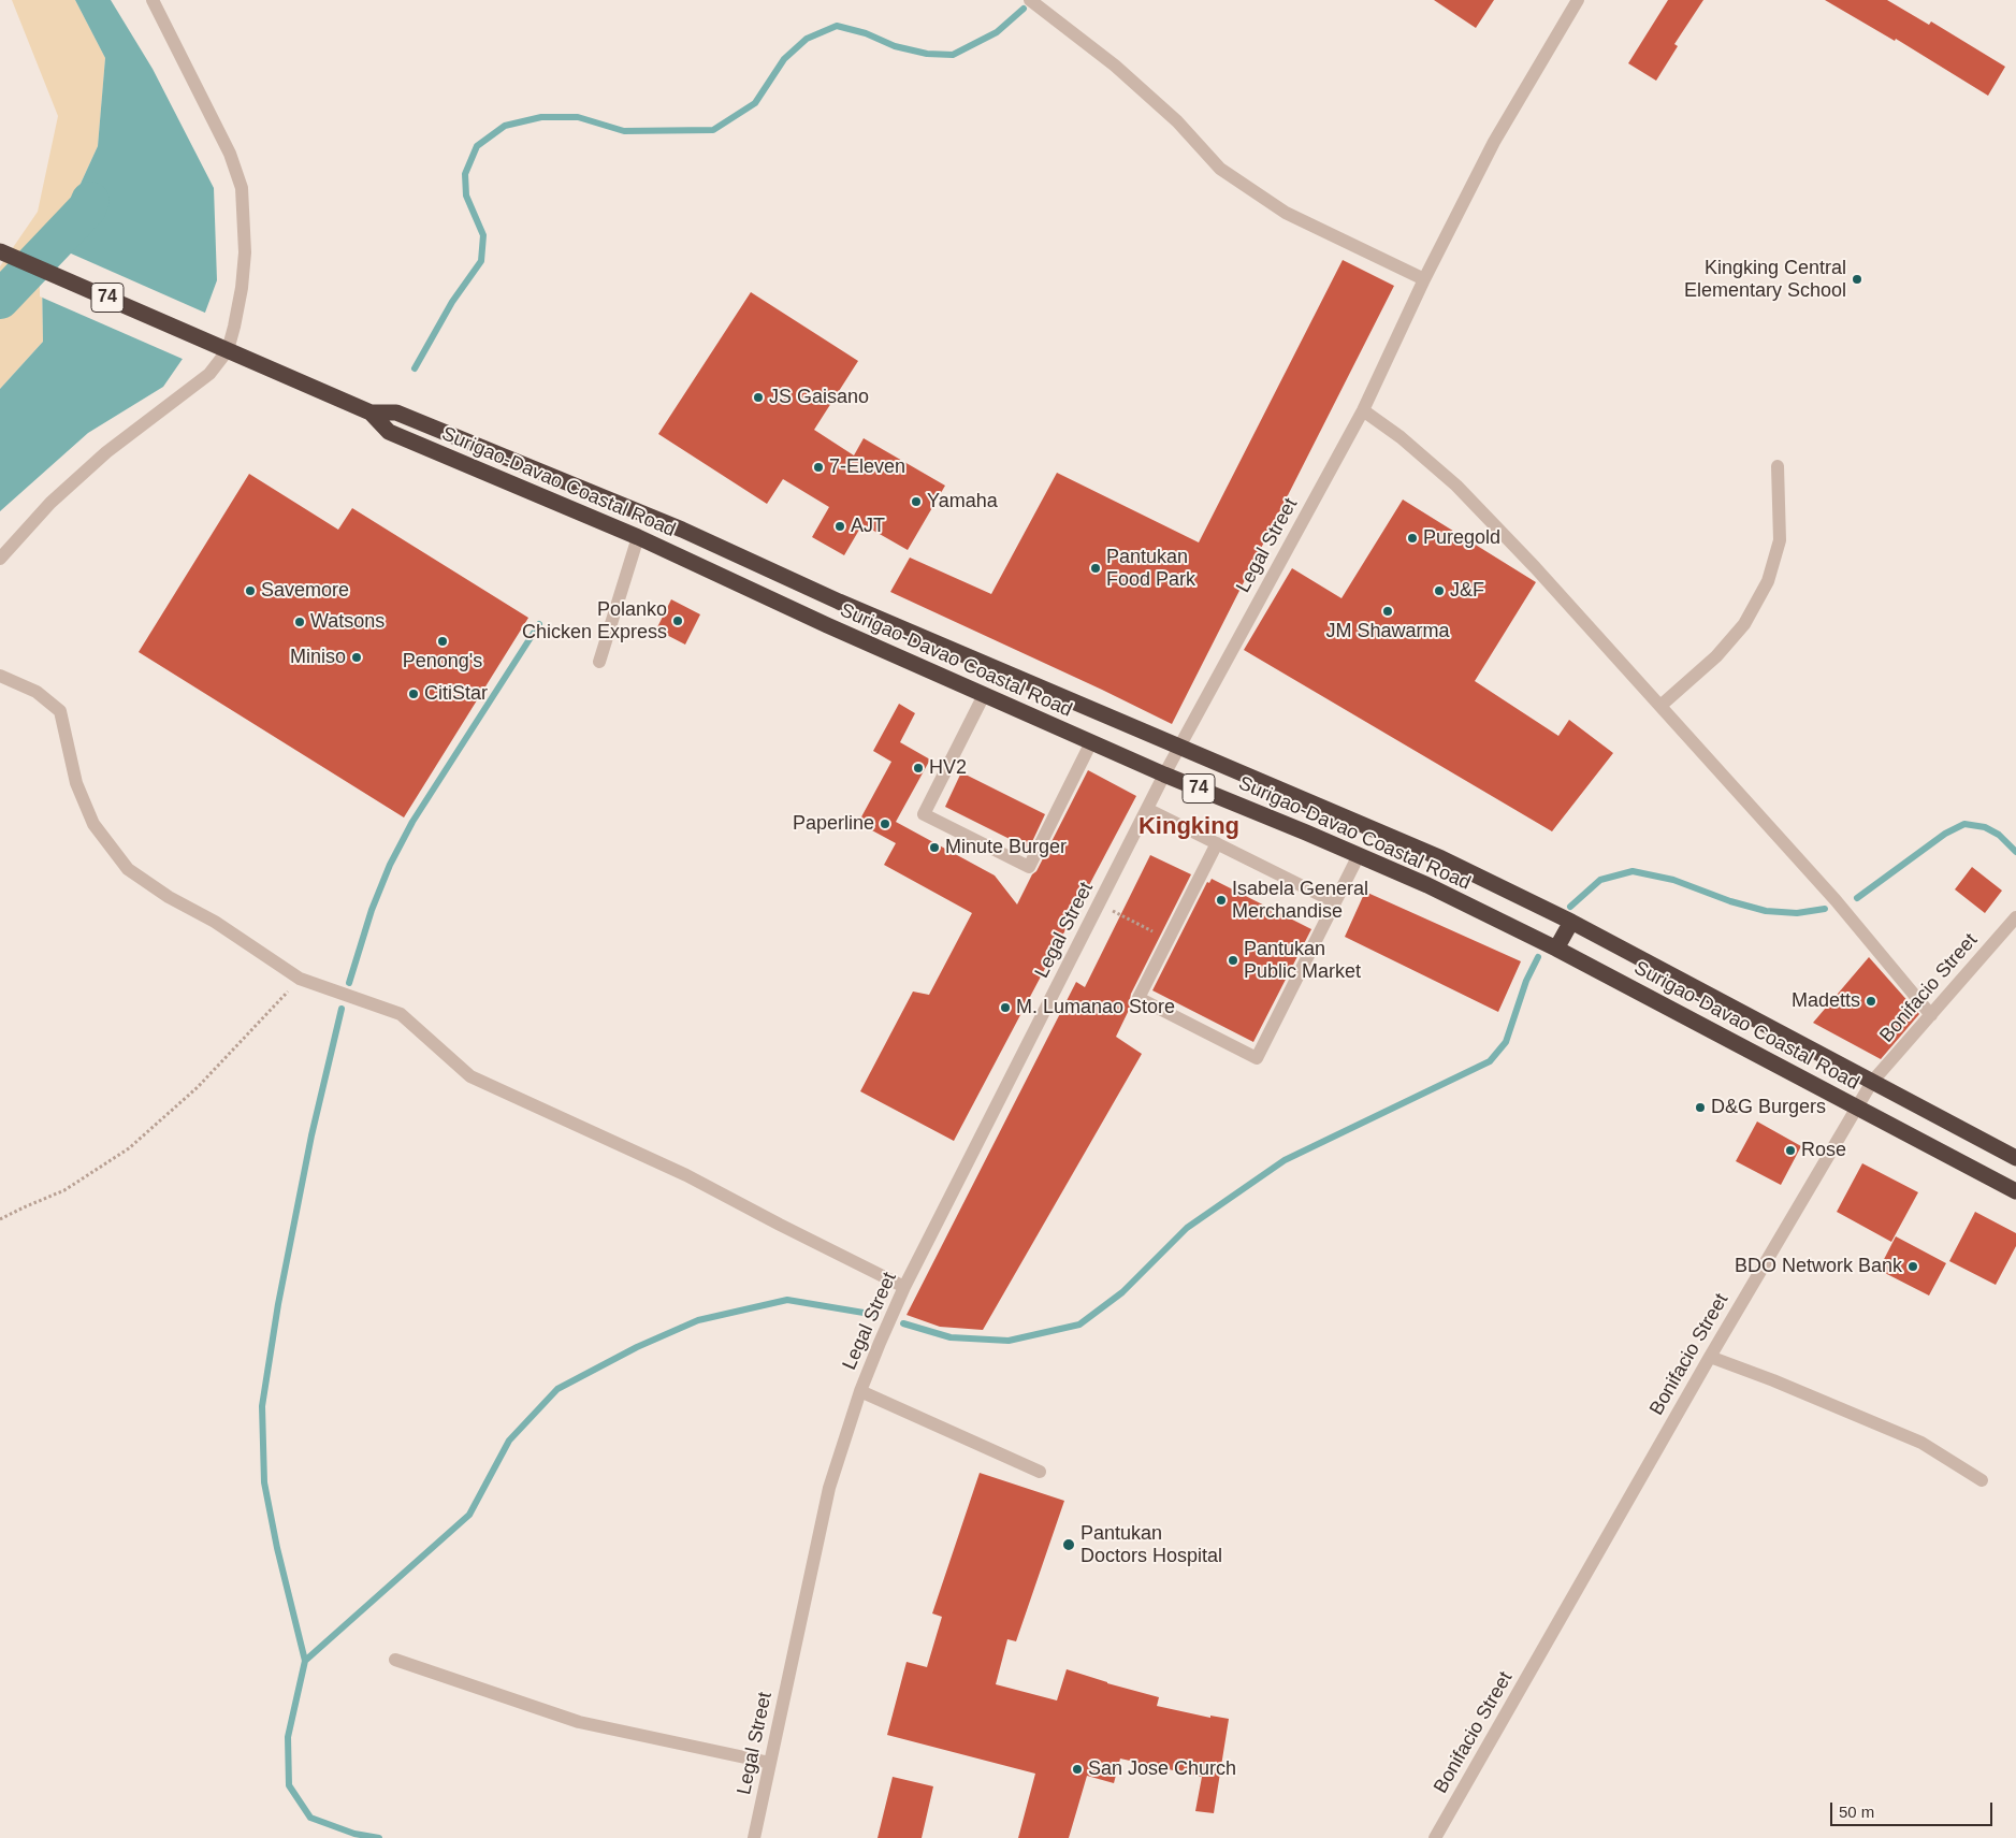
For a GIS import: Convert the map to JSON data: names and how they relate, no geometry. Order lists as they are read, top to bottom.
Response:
{
  "streets": {
    "highway": ["74", "Surigao-Davao Coastal Road"],
    "street": ["Legal Street", "Bonifacio Street"]
  },
  "crossings": [
    ["Surigao-Davao Coastal Road", "Legal Street"],
    ["Surigao-Davao Coastal Road", "Bonifacio Street"]
  ],
  "districts": ["Kingking"],
  "places": [
    "Kingking Central Elementary School",
    "JS Gaisano",
    "7-Eleven",
    "Yamaha",
    "AJT",
    "Puregold",
    "Pantukan Food Park",
    "Savemore",
    "J&F",
    "JM Shawarma",
    "Polanko Chicken Express",
    "Watsons",
    "Penong's",
    "Miniso",
    "CitiStar",
    "HV2",
    "Paperline",
    "Minute Burger",
    "Isabela General Merchandise",
    "Pantukan Public Market",
    "Madetts",
    "M. Lumanao Store",
    "D&G Burgers",
    "Rose",
    "BDO Network Bank",
    "Pantukan Doctors Hospital",
    "San Jose Church"
  ],
  "scale_bar": "50 m"
}
